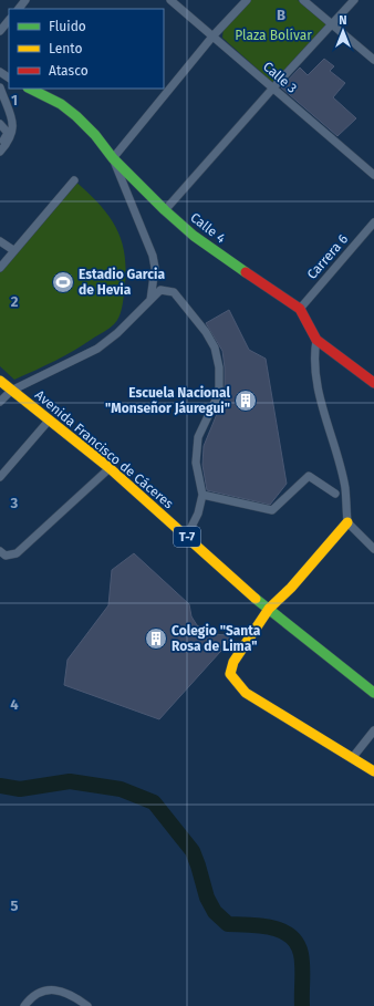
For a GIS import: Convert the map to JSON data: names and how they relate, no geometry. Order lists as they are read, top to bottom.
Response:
{
  "streets": {
    "street": [
      "Calle 3",
      "Calle 4",
      "Carrera 6",
      "Avenida Francisco de Cáceres",
      "T-7"
    ]
  },
  "crossings": [
    ["Calle 4", "Carrera 6"]
  ],
  "parks": ["Plaza Bolívar"],
  "places": {
    "sports": ["Estadio Garcia de Hevia"],
    "building": ["Escuela Nacional \"Monseñor Jáuregui\"", "Colegio \"Santa Rosa de Lima\""]
  },
  "legend": ["Fluido", "Lento", "Atasco"],
  "north": "top",
  "grid": {
    "columns": ["B"],
    "rows": [
      "1",
      "2",
      "3",
      "4",
      "5"
    ]
  }
}
